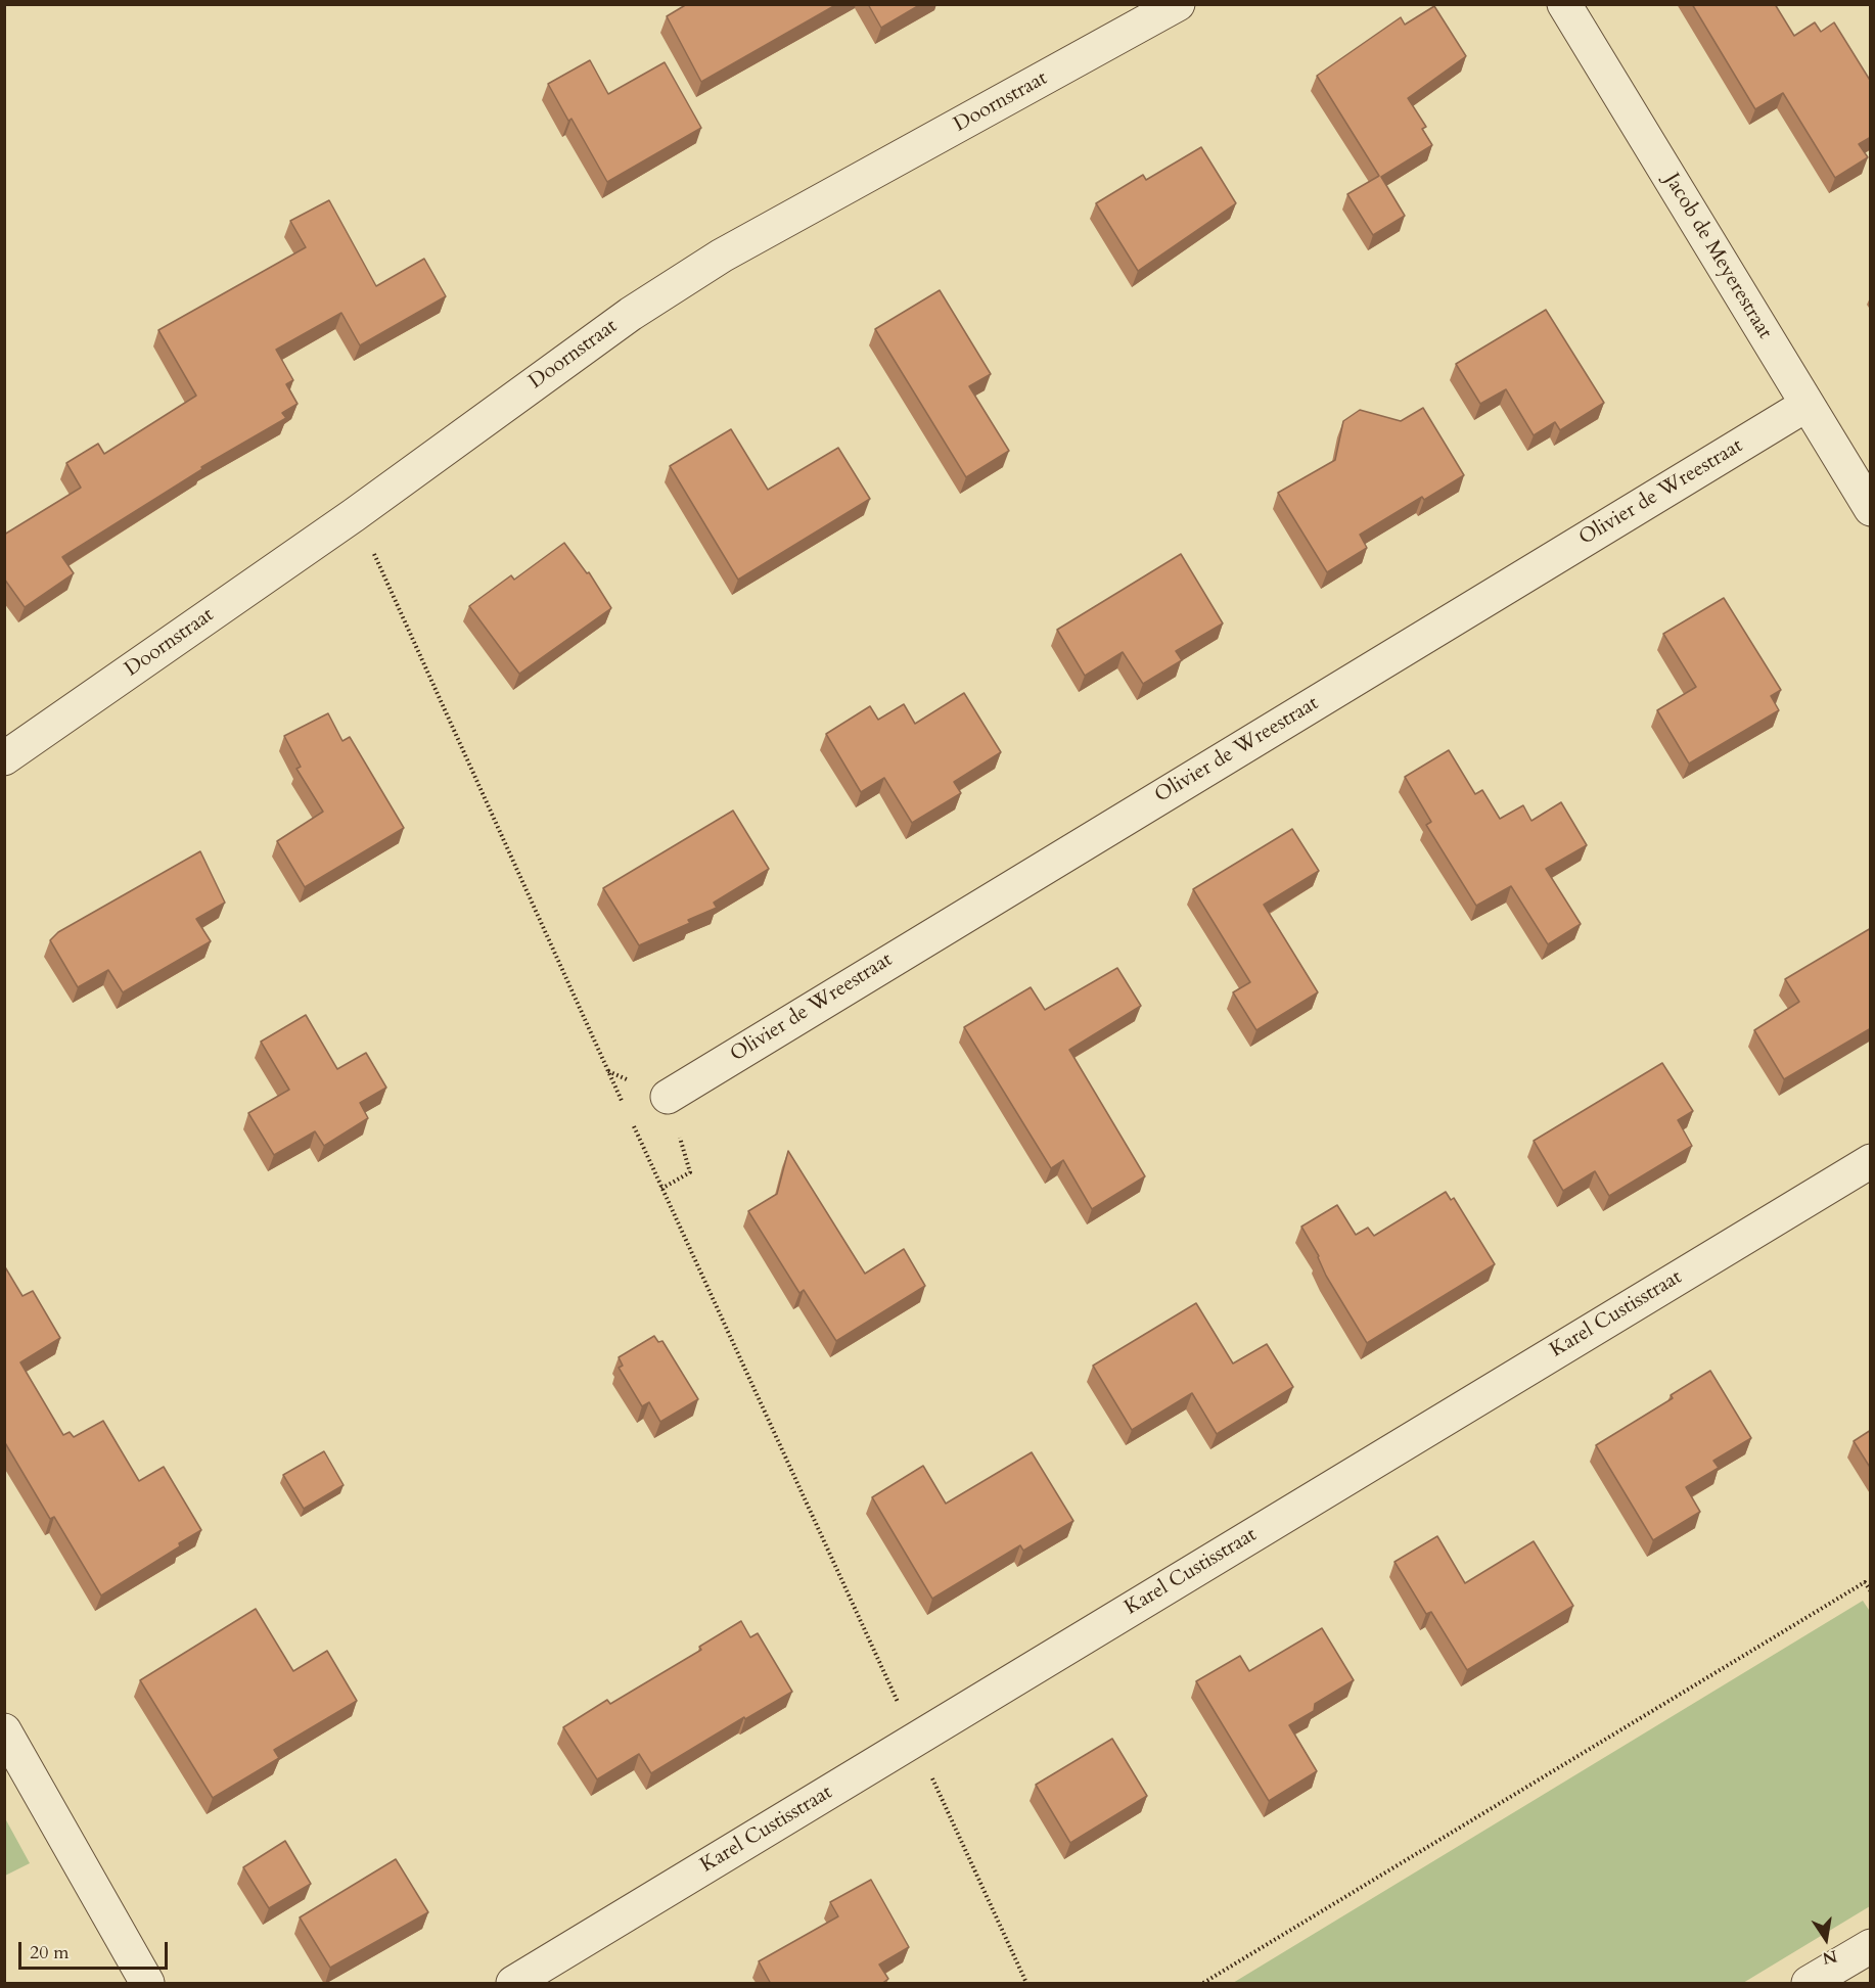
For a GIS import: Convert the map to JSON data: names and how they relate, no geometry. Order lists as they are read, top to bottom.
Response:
{
  "streets": {
    "street": [
      "Doornstraat",
      "Jacob de Meyerestraat",
      "Olivier de Wreestraat",
      "Karel Custisstraat"
    ]
  },
  "crossings": [
    ["Jacob de Meyerestraat", "Olivier de Wreestraat"]
  ],
  "scale_bar": "20 m",
  "north": "bottom"
}
